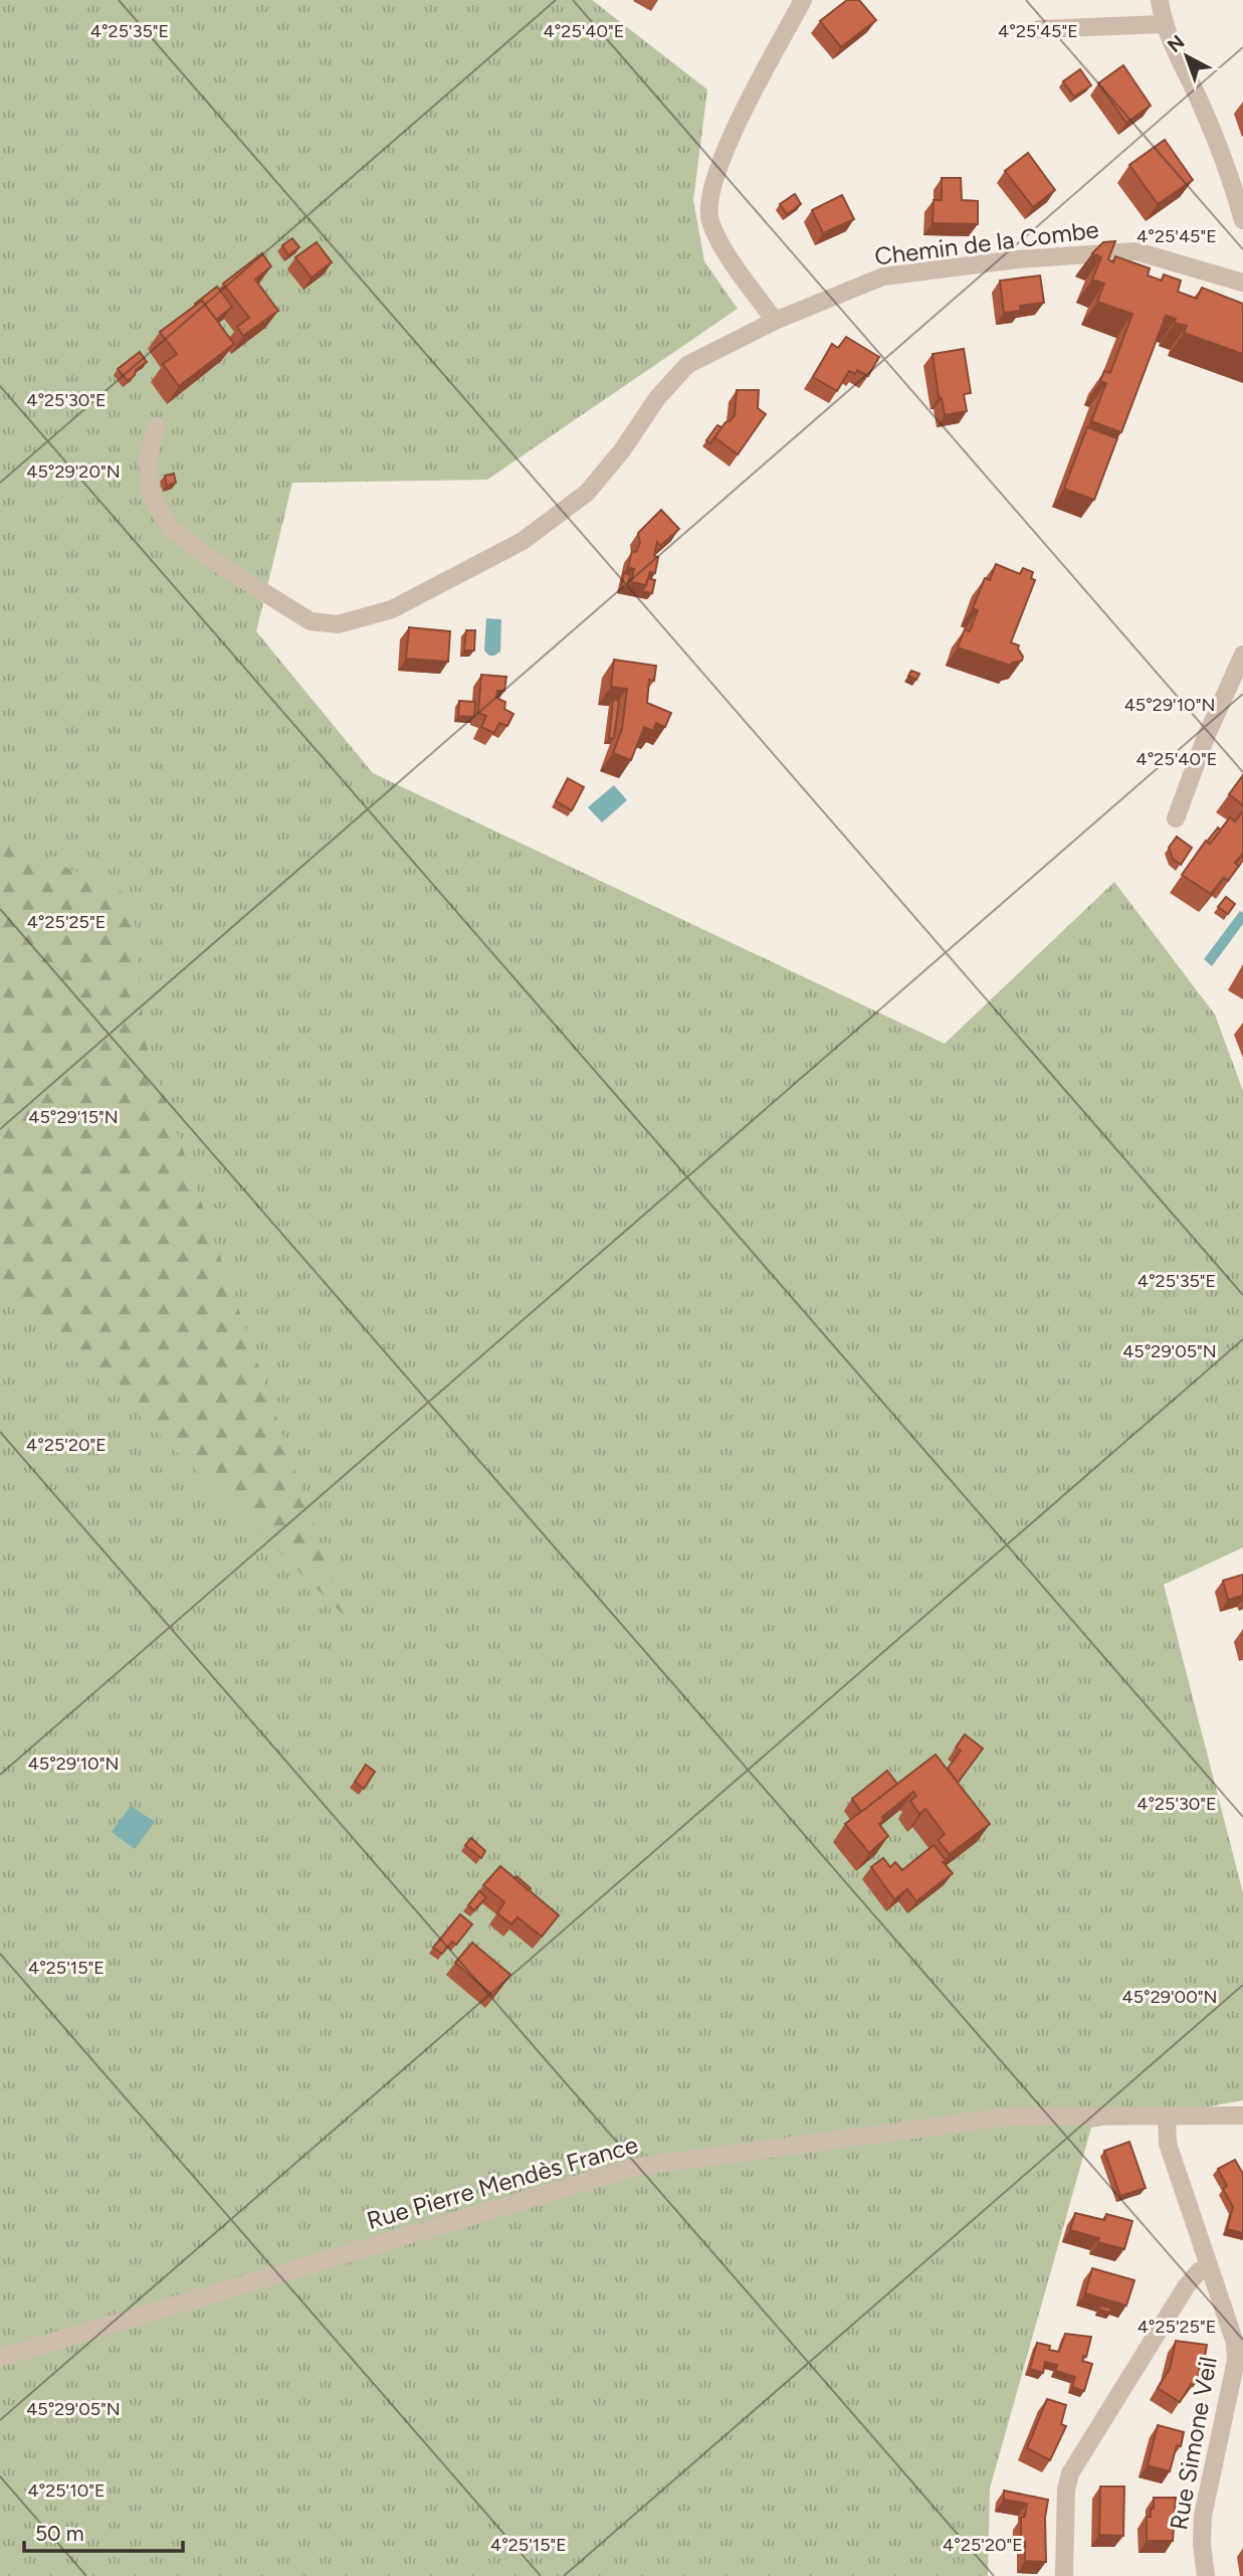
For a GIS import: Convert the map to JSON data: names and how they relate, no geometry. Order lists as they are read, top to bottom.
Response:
{
  "streets": {
    "street": ["Chemin de la Combe", "Rue Pierre Mendès France", "Rue Simone Veil"]
  },
  "crossings": [
    ["Rue Pierre Mendès France", "Rue Simone Veil"]
  ],
  "scale_bar": "50 m",
  "north": "top left",
  "coordinates": [
    "4°25'35\"E",
    "4°25'40\"E",
    "4°25'45\"E",
    "4°25'30\"E",
    "45°29'20\"N",
    "45°29'10\"N",
    "4°25'25\"E",
    "45°29'15\"N",
    "45°29'05\"N",
    "4°25'20\"E",
    "4°25'15\"E",
    "45°29'00\"N",
    "4°25'10\"E"
  ]
}
